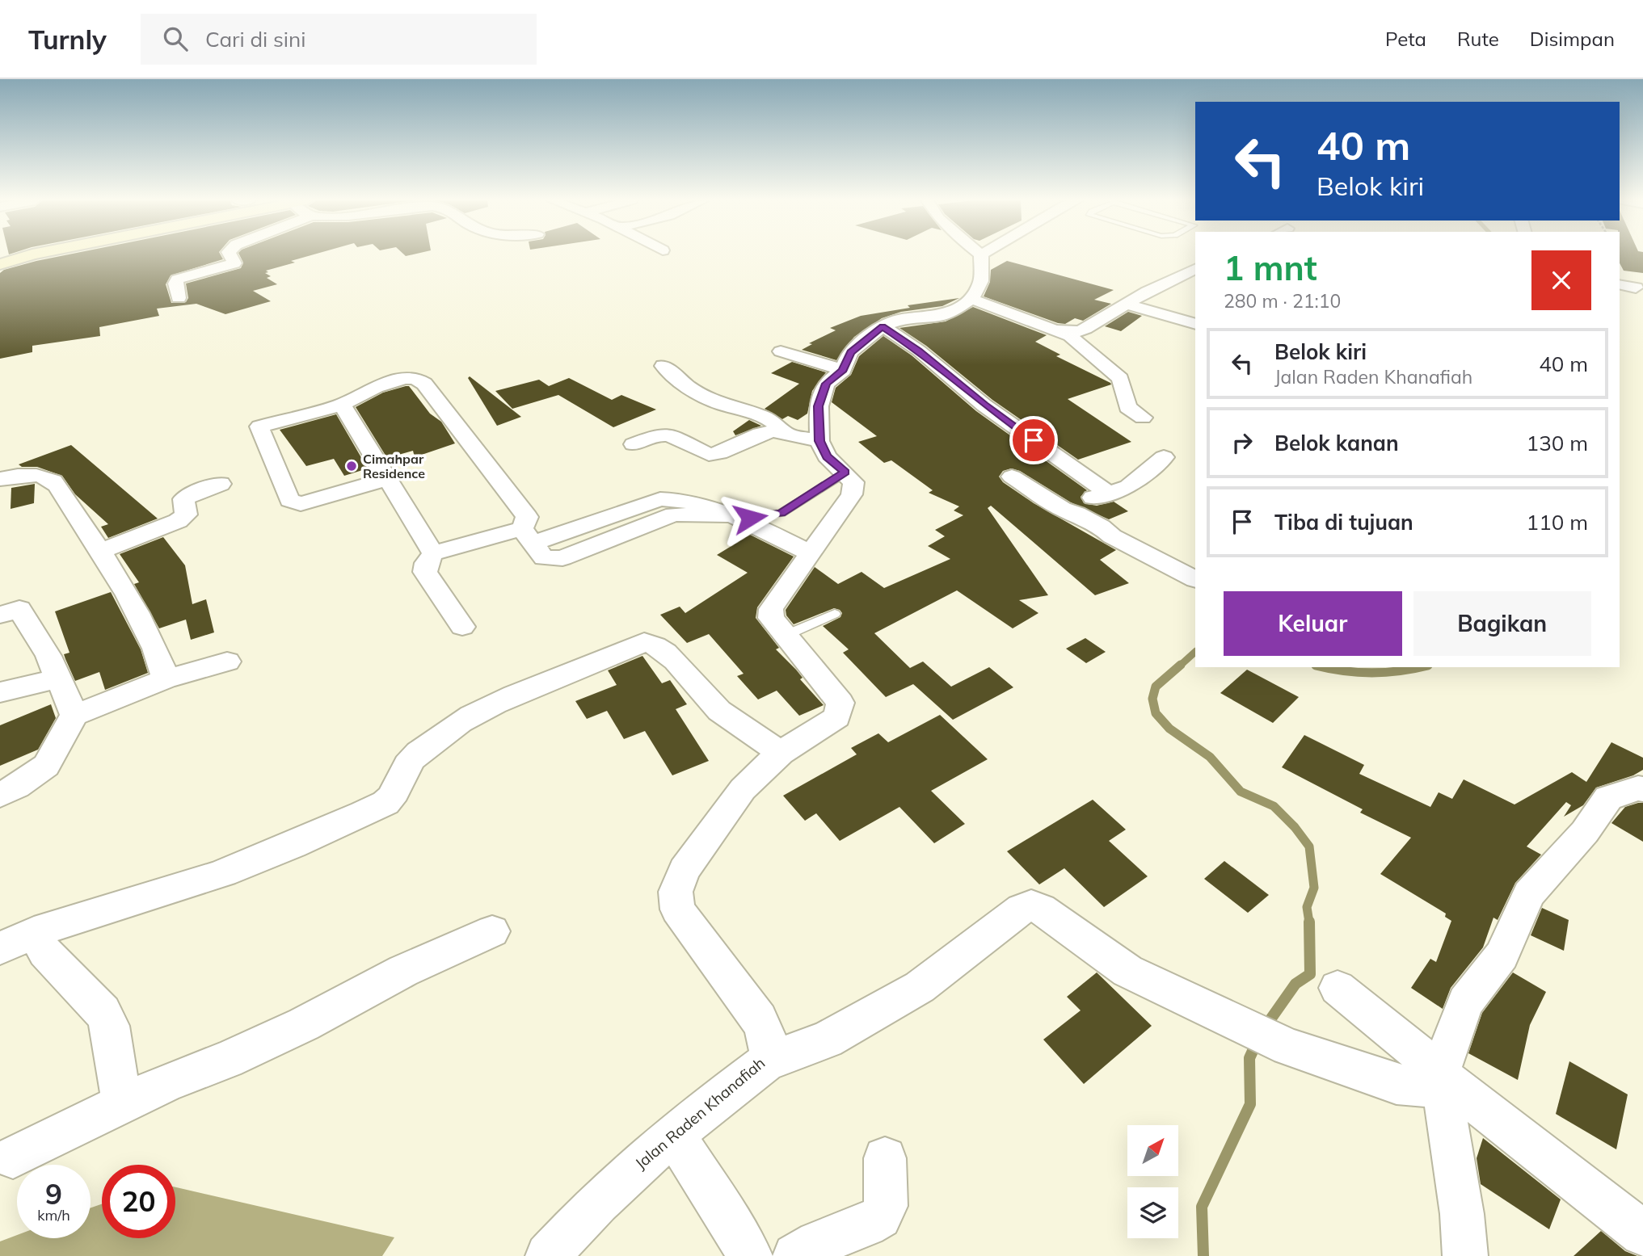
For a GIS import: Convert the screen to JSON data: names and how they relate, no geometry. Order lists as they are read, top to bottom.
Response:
{
  "streets": {
    "street": ["Jalan Raden Khanafiah"]
  },
  "places": ["Cimahpar Residence"],
  "north": "top right",
  "page": {
    "header": "Turnly",
    "search": "Cari di sini",
    "nav": ["Peta", "Rute", "Disimpan"],
    "turn": ["40 m", "Belok kiri"],
    "heading": ["1 mnt", "280 m · 21:10"],
    "list": [
      {
        "name": "Belok kiri",
        "note": "Jalan Raden Khanafiah",
        "value": "40 m"
      },
      {
        "name": "Belok kanan",
        "value": "130 m"
      },
      {
        "name": "Tiba di tujuan",
        "value": "110 m"
      }
    ],
    "buttons": ["Keluar", "Bagikan"],
    "speed": "9 km/h",
    "limit": "20"
  }
}
